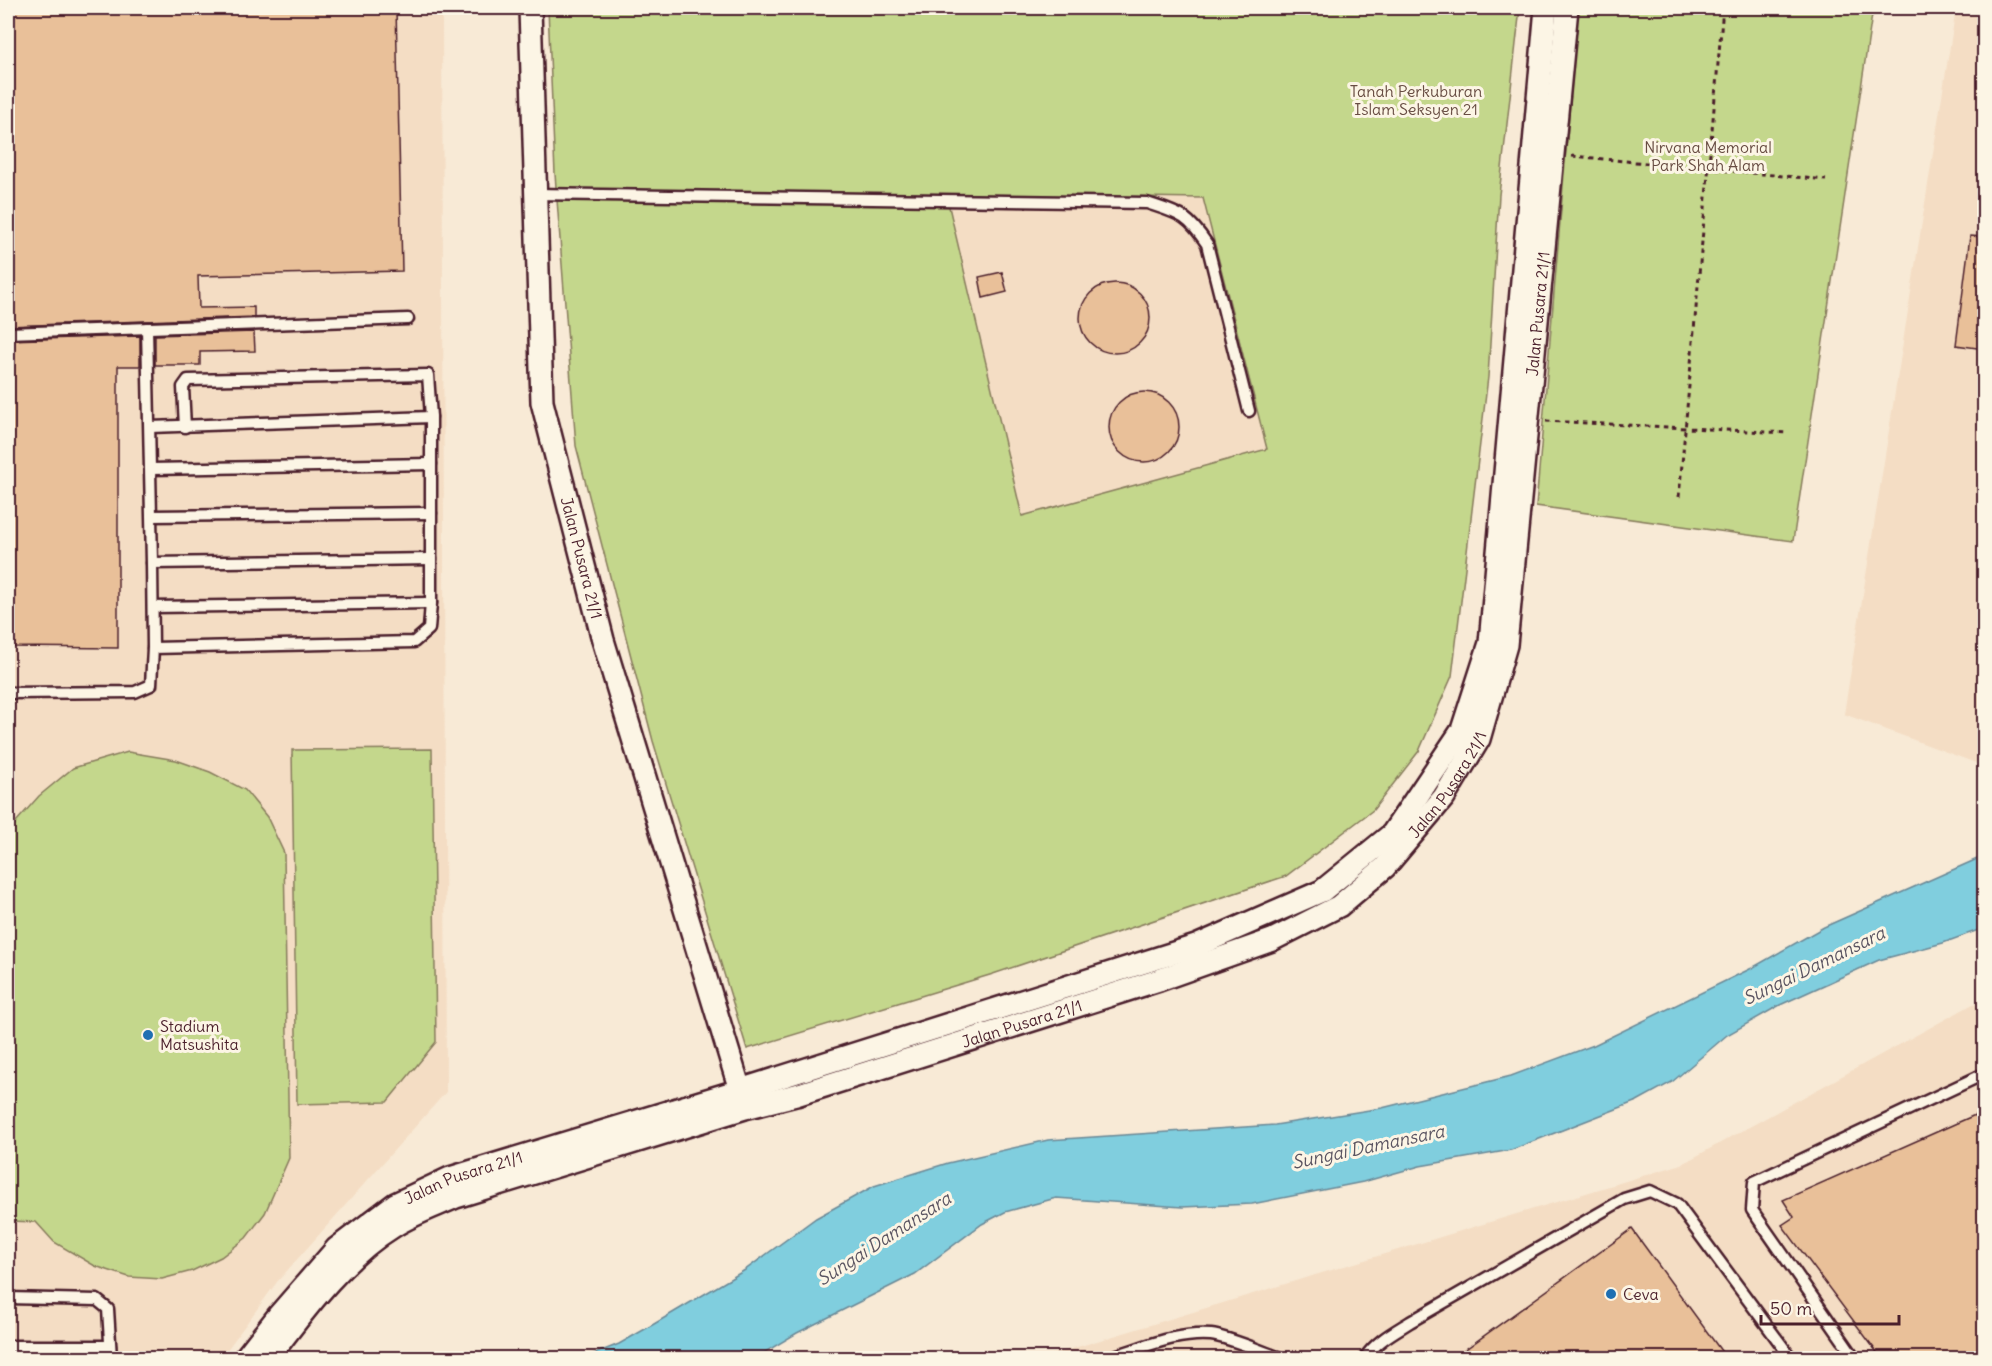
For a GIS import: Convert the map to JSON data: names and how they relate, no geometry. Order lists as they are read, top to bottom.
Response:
{
  "streets": {
    "street": ["Jalan Pusara 21/1"]
  },
  "water": ["Sungai Damansara"],
  "parks": ["Tanah Perkuburan Islam Seksyen 21", "Nirvana Memorial Park Shah Alam"],
  "places": ["Stadium Matsushita", "Ceva"],
  "scale_bar": "50 m"
}
